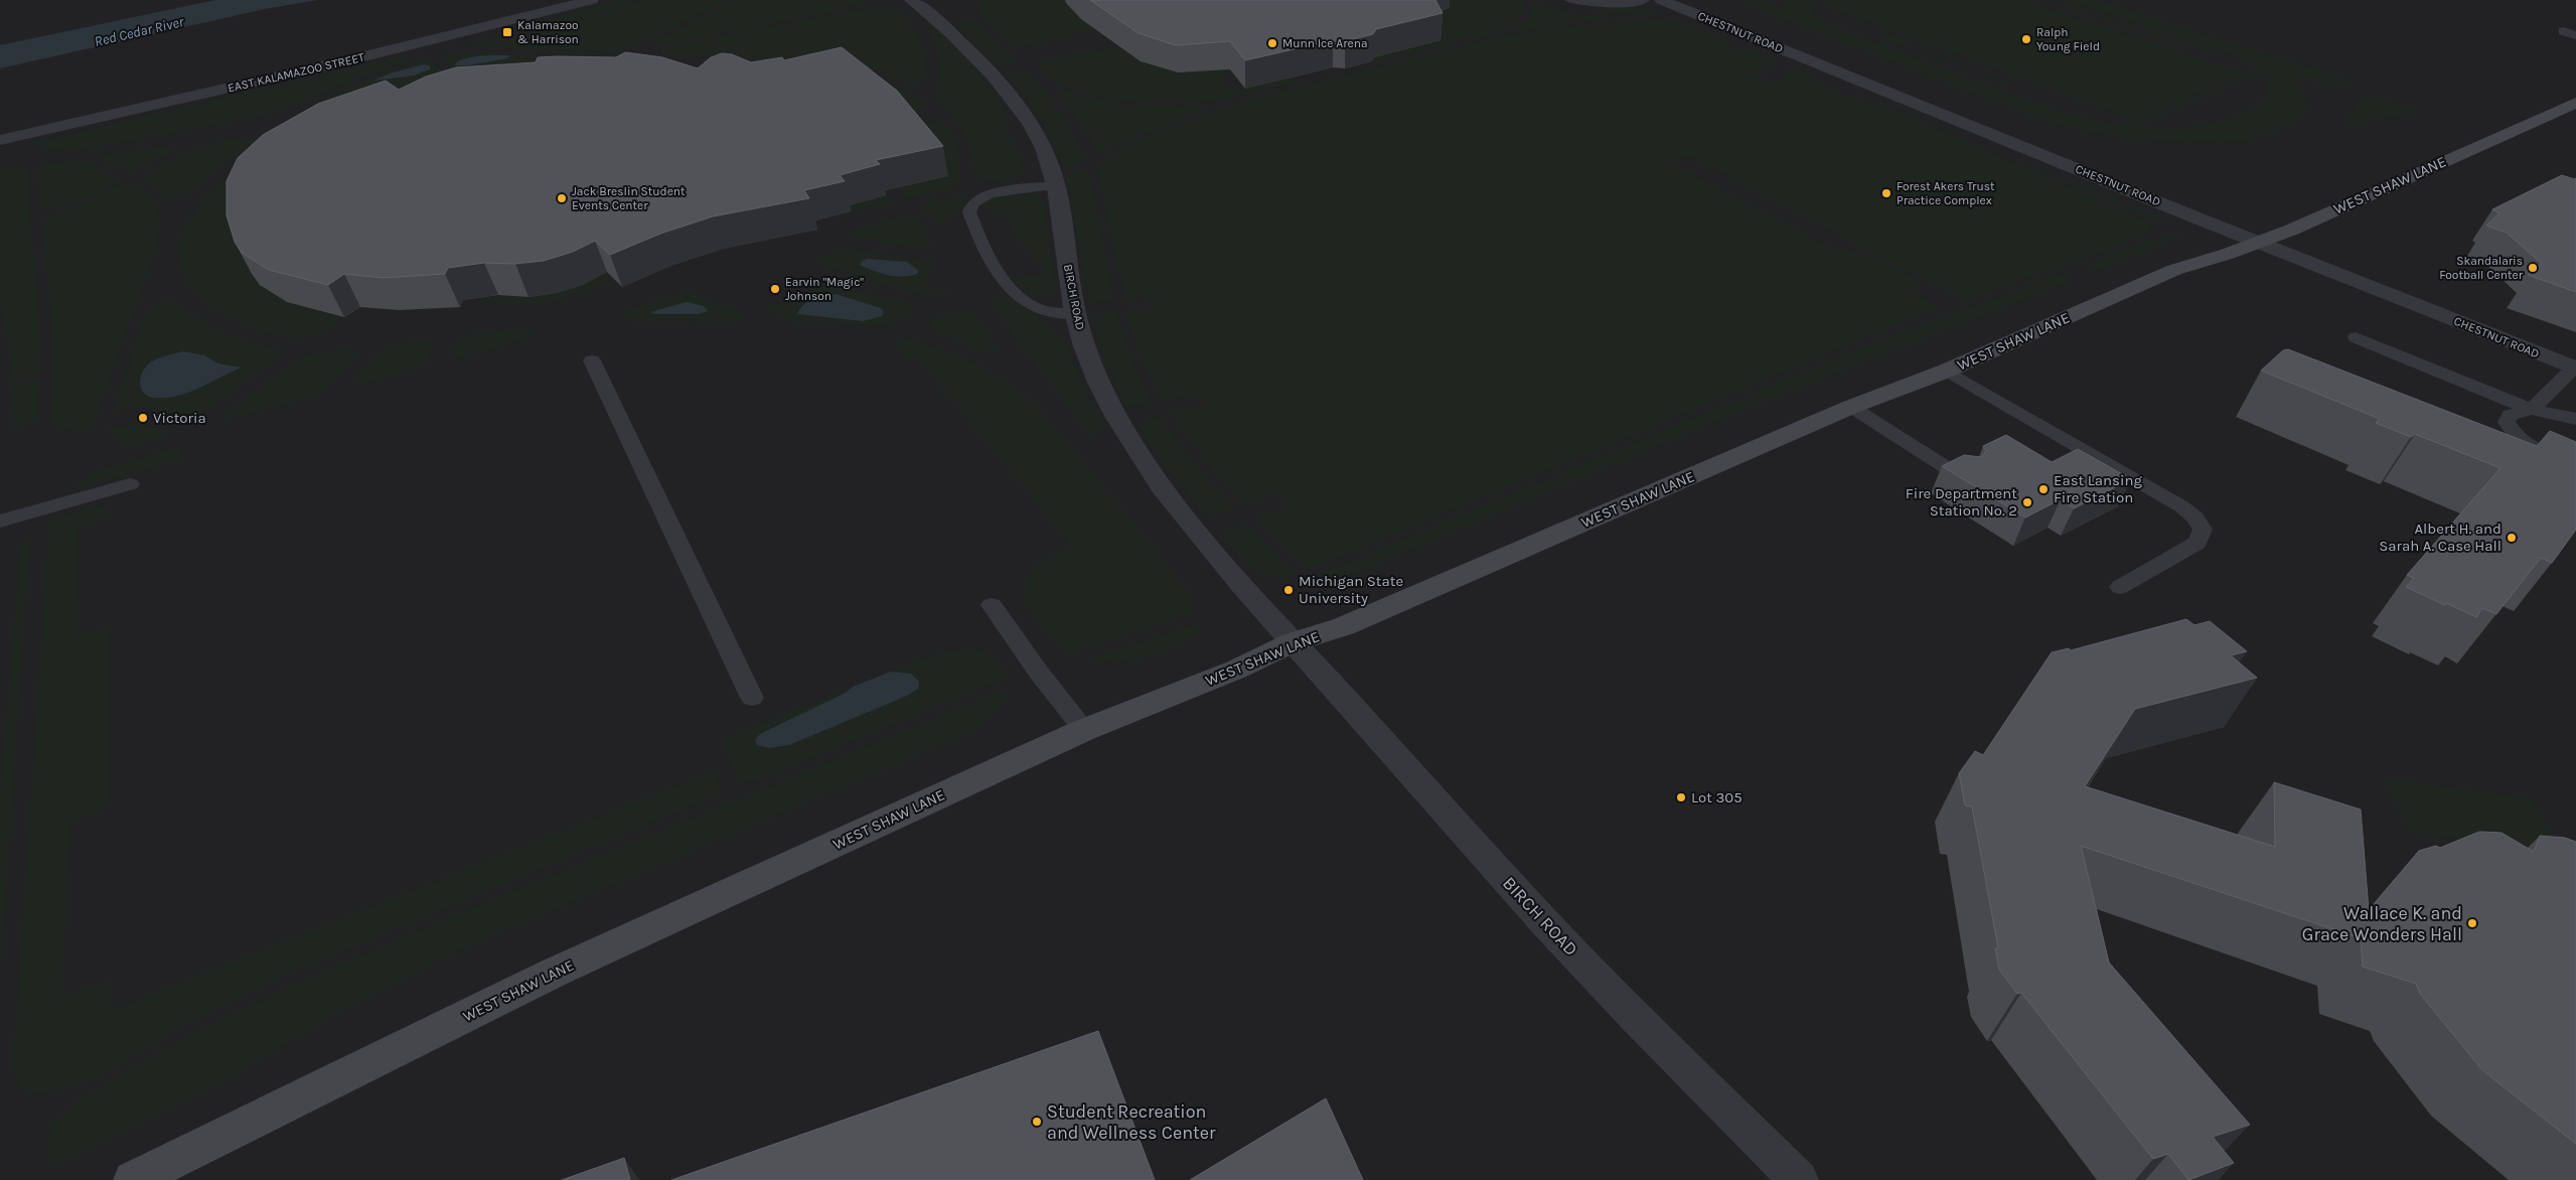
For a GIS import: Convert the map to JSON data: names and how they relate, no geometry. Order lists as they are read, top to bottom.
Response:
{
  "streets": {
    "street": [
      "CHESTNUT ROAD",
      "EAST KALAMAZOO STREET",
      "WEST SHAW LANE",
      "BIRCH ROAD"
    ]
  },
  "crossings": [
    ["CHESTNUT ROAD", "WEST SHAW LANE"],
    ["WEST SHAW LANE", "BIRCH ROAD"]
  ],
  "water": ["Red Cedar River"],
  "places": {
    "transit": ["Kalamazoo & Harrison"],
    "other": [
      "Ralph Young Field",
      "Munn Ice Arena",
      "Forest Akers Trust Practice Complex",
      "Jack Breslin Student Events Center",
      "Skandalaris Football Center",
      "Earvin \"Magic\" Johnson",
      "Victoria",
      "East Lansing Fire Station",
      "Fire Department Station No. 2",
      "Albert H. and Sarah A. Case Hall",
      "Michigan State University",
      "Lot 305",
      "Wallace K. and Grace Wonders Hall",
      "Student Recreation and Wellness Center"
    ]
  }
}
